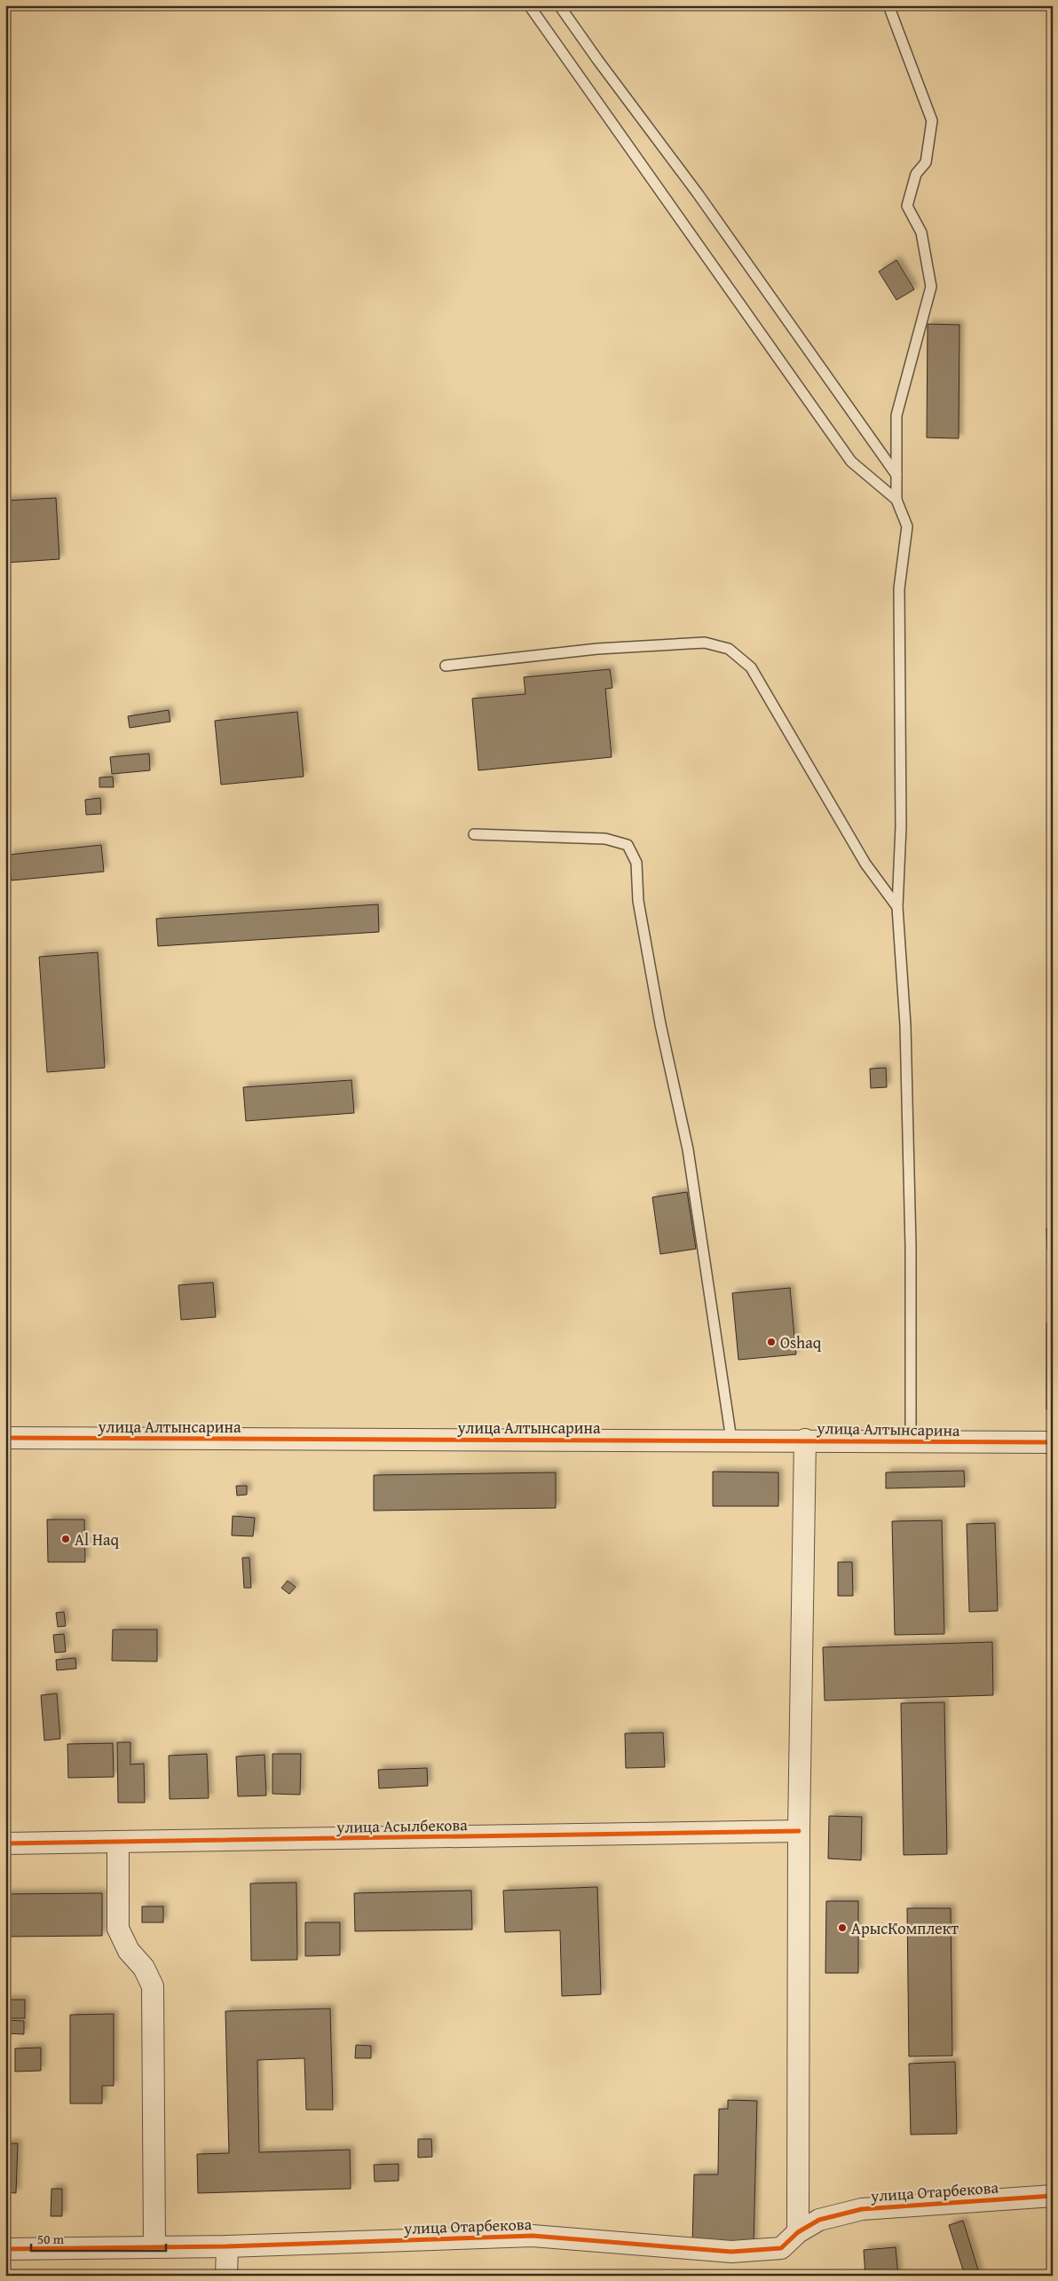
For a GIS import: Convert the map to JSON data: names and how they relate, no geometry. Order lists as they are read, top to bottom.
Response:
{
  "streets": {
    "street": ["улица Алтынсарина", "улица Асылбекова", "улица Отарбекова"]
  },
  "places": ["Oshaq", "Al Haq", "АрысКомплект"],
  "scale_bar": "50 m"
}
